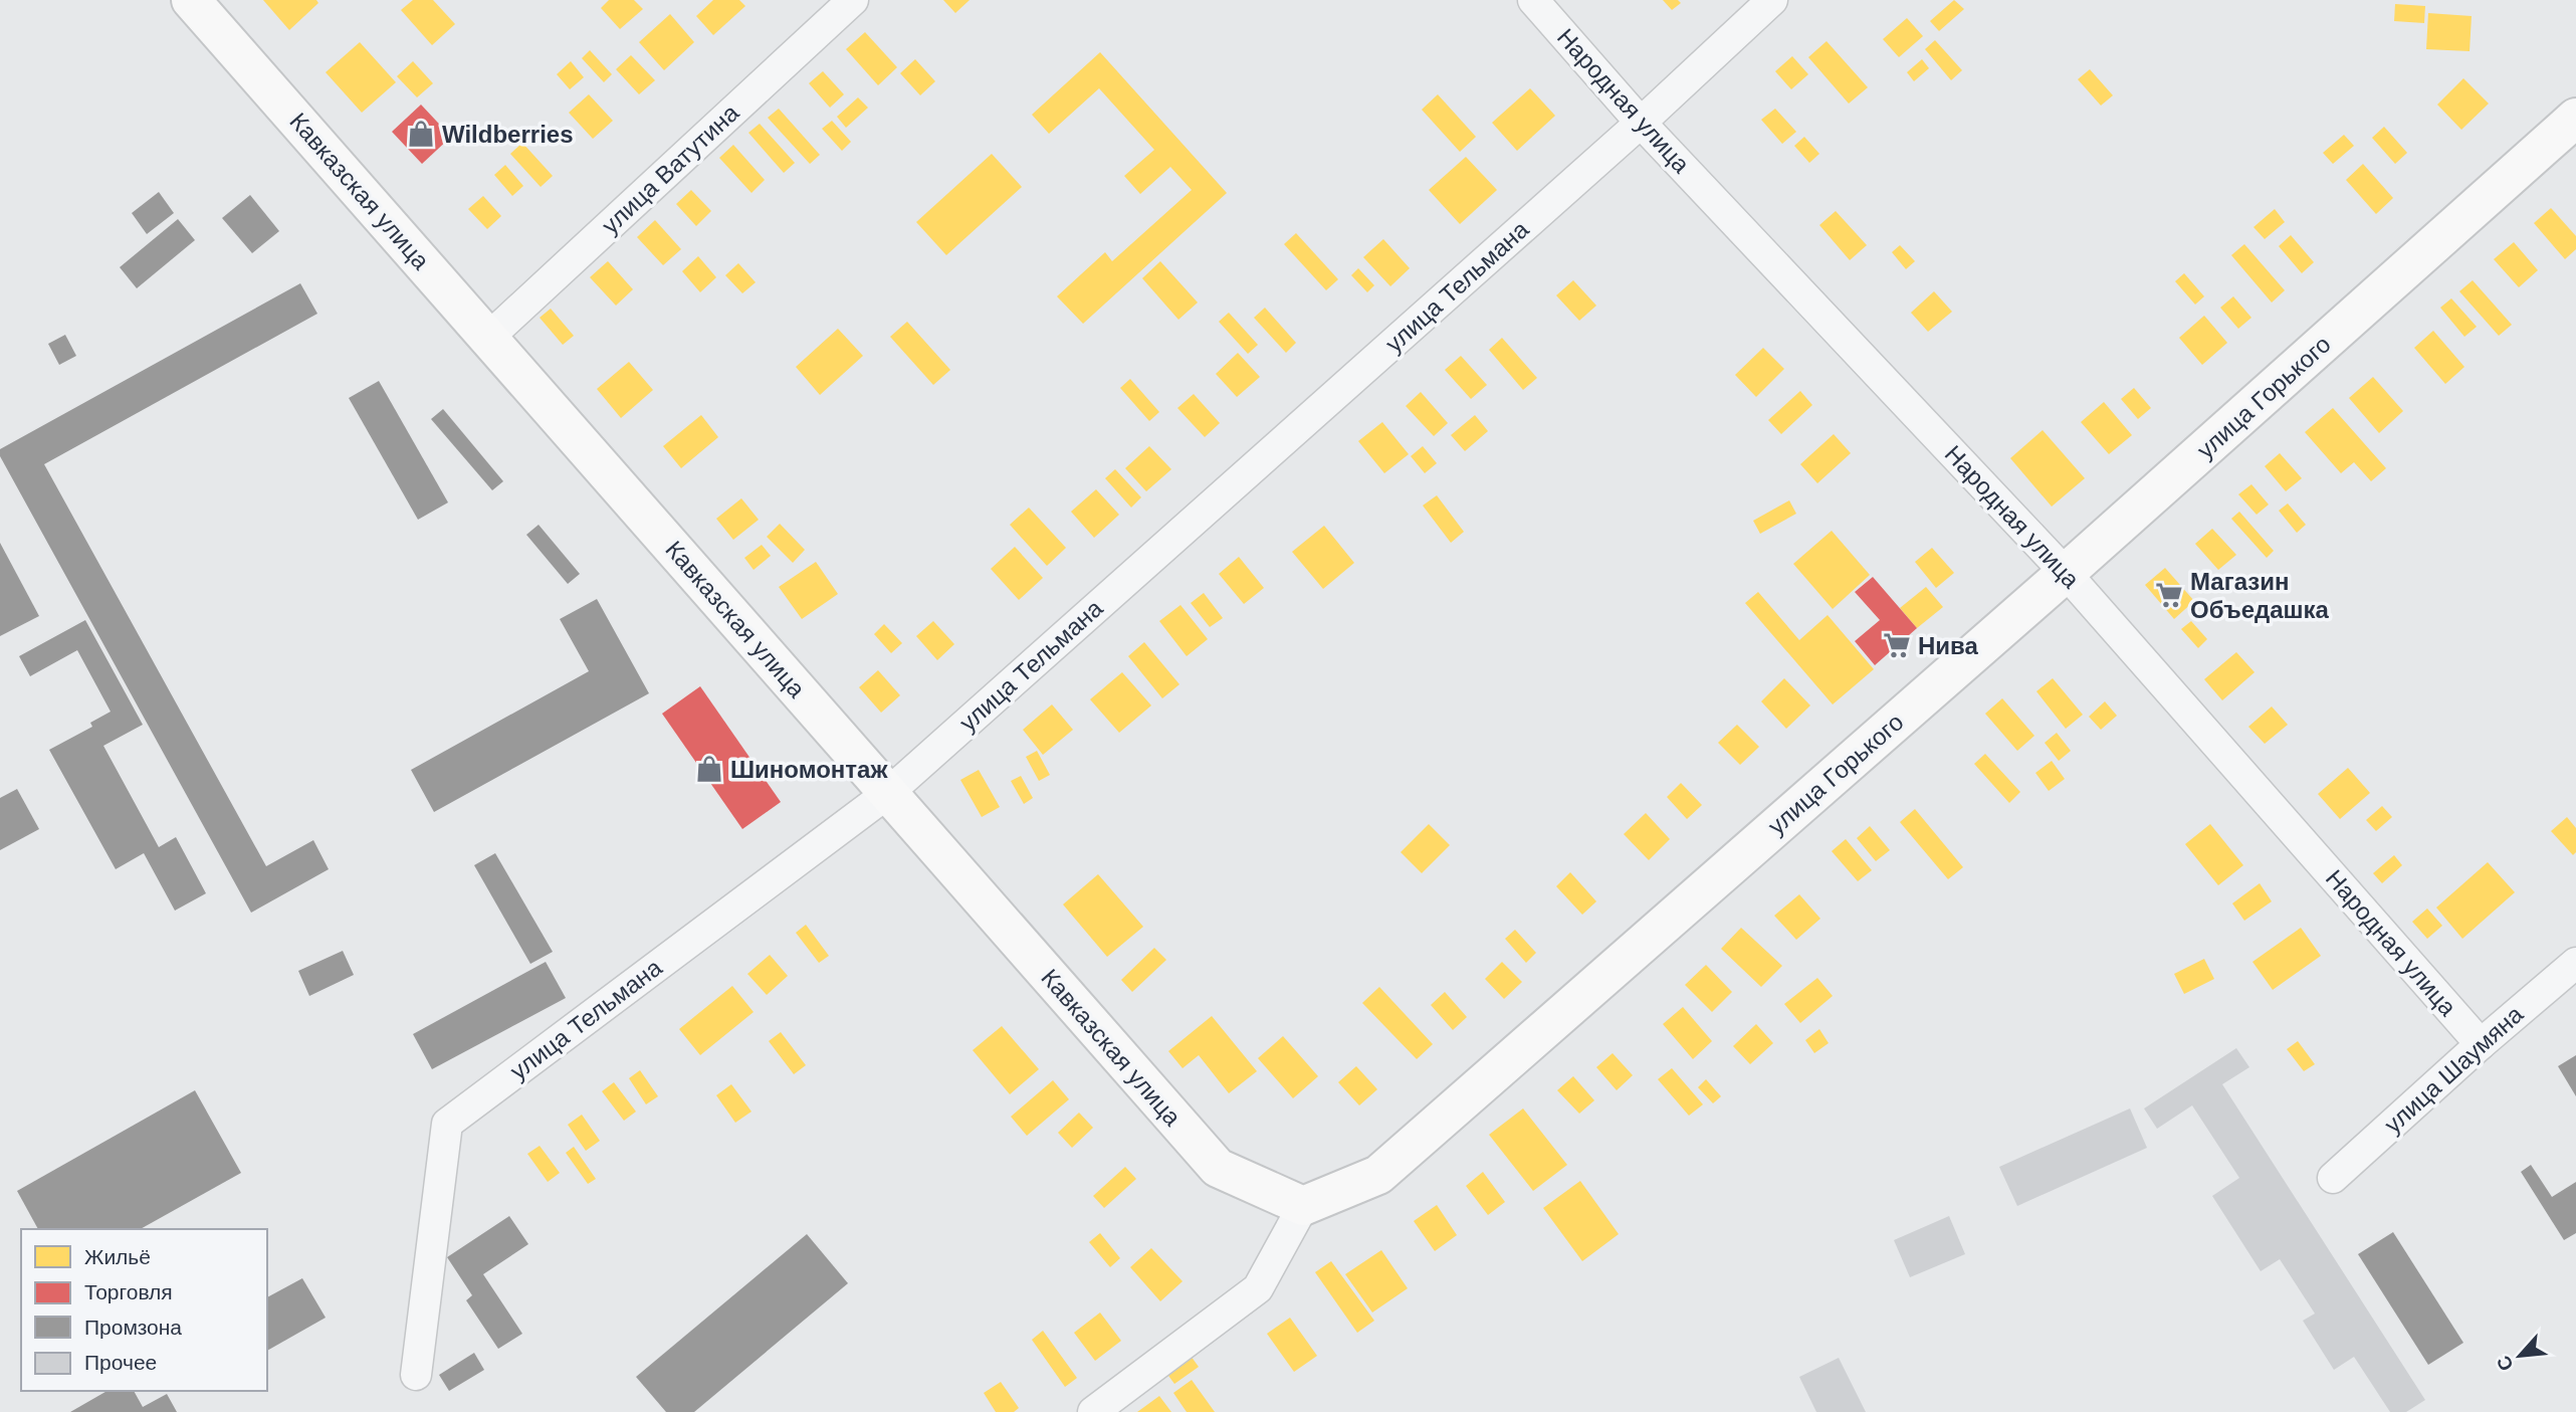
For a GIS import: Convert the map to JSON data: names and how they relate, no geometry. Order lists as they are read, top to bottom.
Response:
{
  "streets": {
    "main road": ["Кавказская улица", "улица Горького"],
    "street": [
      "Народная улица",
      "улица Ватутина",
      "улица Тельмана",
      "улица Шаумяна"
    ]
  },
  "crossings": [
    ["Народная улица", "улица Тельмана"],
    ["Народная улица", "улица Горького"],
    ["Народная улица", "улица Шаумяна"],
    ["улица Ватутина", "Кавказская улица"],
    ["Кавказская улица", "улица Тельмана"],
    ["Кавказская улица", "улица Горького"]
  ],
  "places": {
    "shop": ["Wildberries", "Шиномонтаж"],
    "supermarket": ["Магазин Объедашка", "Нива"]
  },
  "legend": [
    "Жильё",
    "Торговля",
    "Промзона",
    "Прочее"
  ],
  "north": "bottom left"
}
